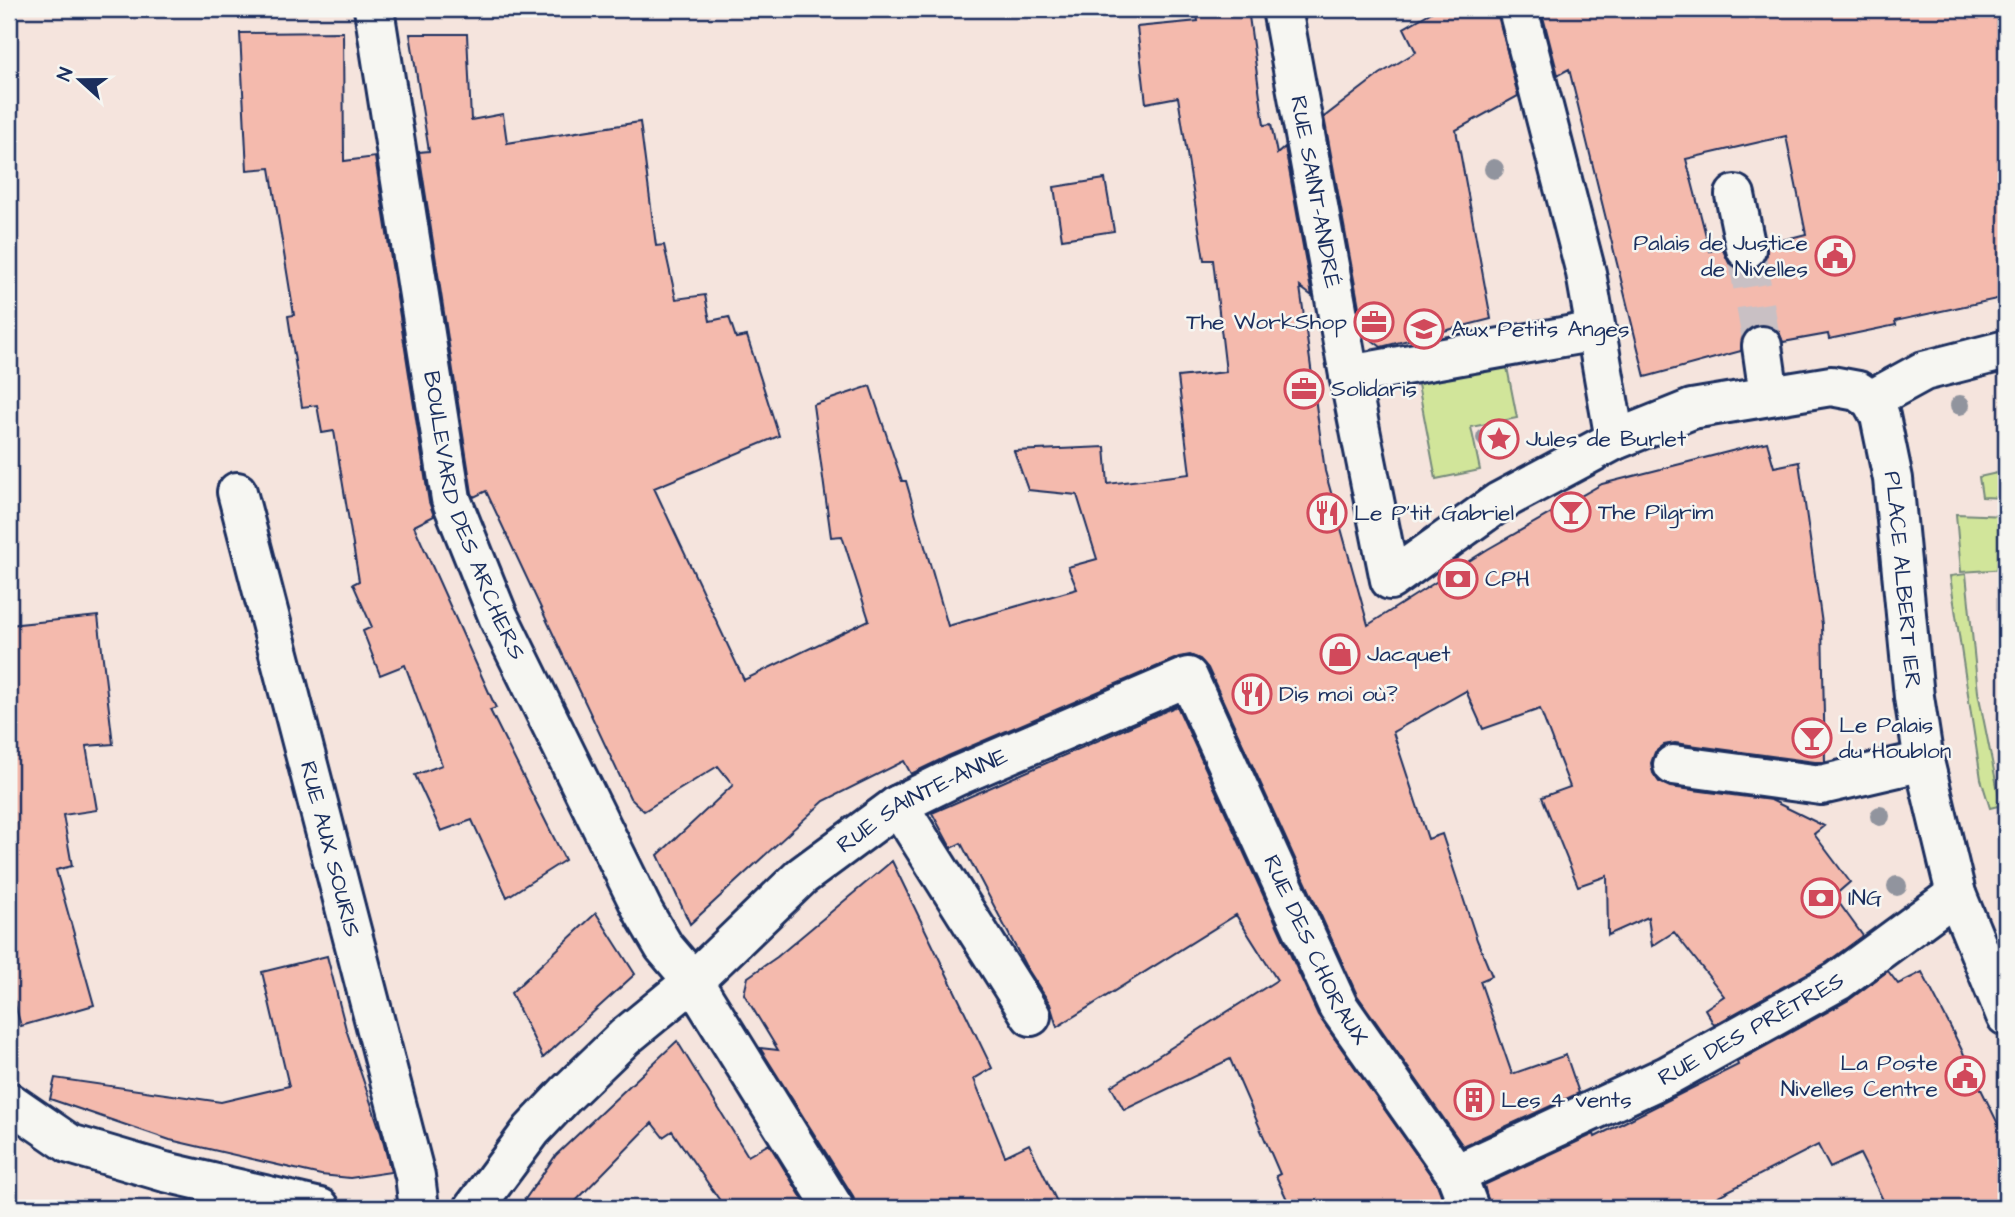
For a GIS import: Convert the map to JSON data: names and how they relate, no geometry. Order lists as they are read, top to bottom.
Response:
{
  "streets": {
    "street": [
      "RUE SAINT-ANDRÉ",
      "BOULEVARD DES ARCHERS",
      "PLACE ALBERT IER",
      "RUE SAINTE-ANNE",
      "RUE AUX SOURIS",
      "RUE DES CHORAUX",
      "RUE DES PRÊTRES"
    ]
  },
  "crossings": [
    ["BOULEVARD DES ARCHERS", "RUE SAINTE-ANNE"],
    ["PLACE ALBERT IER", "RUE DES PRÊTRES"],
    ["RUE SAINTE-ANNE", "RUE DES CHORAUX"],
    ["RUE DES CHORAUX", "RUE DES PRÊTRES"]
  ],
  "places": {
    "public building": ["Palais de Justice de Nivelles", "La Poste Nivelles Centre"],
    "office": ["The WorkShop", "Solidaris"],
    "school or university": ["Aux Petits Anges"],
    "place": ["Jules de Burlet"],
    "bar": ["The Pilgrim", "Le Palais du Houblon"],
    "restaurant": ["Le P'tit Gabriel", "Dis moi où?"],
    "bank": ["CPH", "ING"],
    "shop": ["Jacquet"],
    "building": ["Les 4 vents"]
  },
  "north": "left"
}
